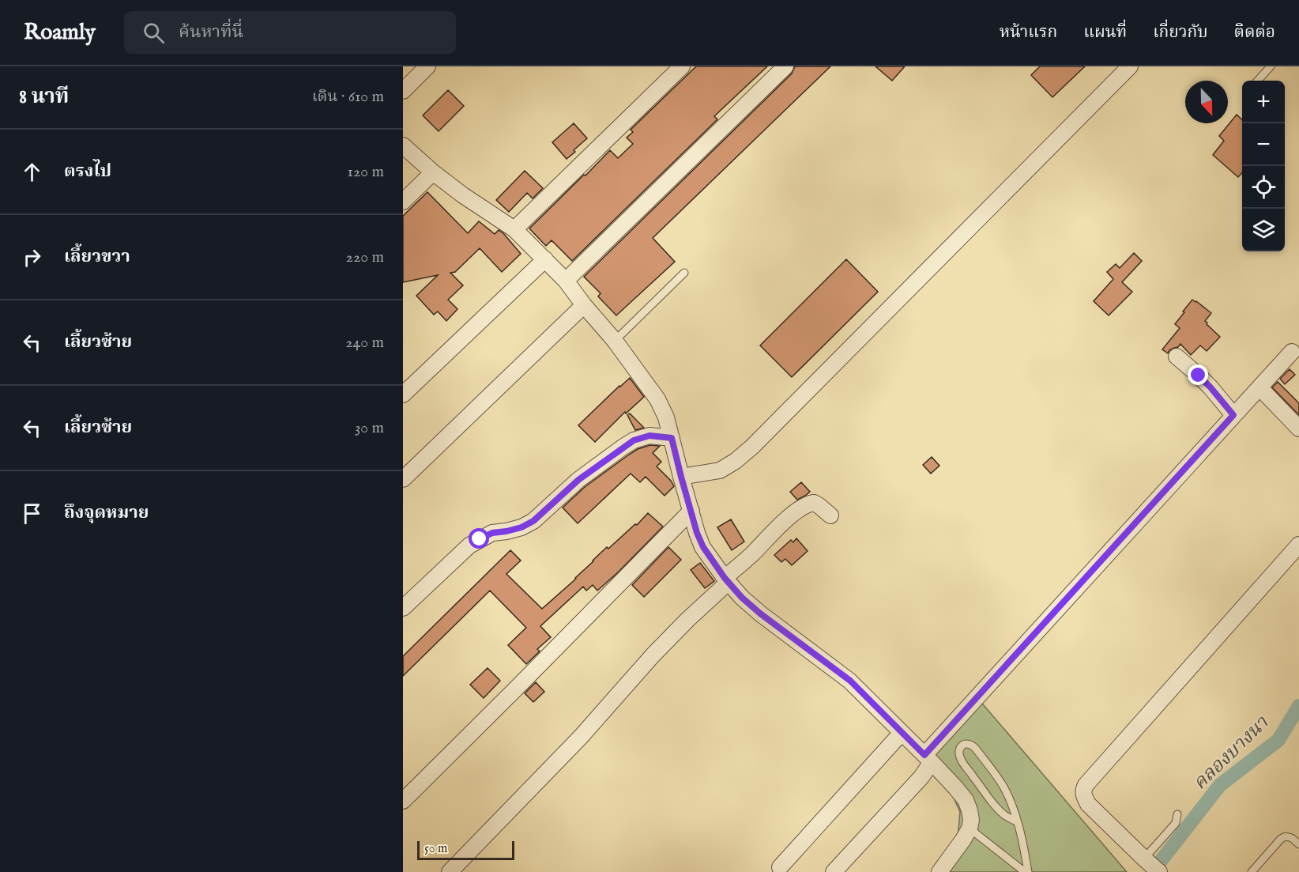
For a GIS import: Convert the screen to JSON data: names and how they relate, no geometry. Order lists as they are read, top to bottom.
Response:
{
  "water": ["คลองบางนา"],
  "scale_bar": "50 m",
  "north": "bottom",
  "page": {
    "header": "Roamly",
    "search": "ค้นหาที่นี่",
    "nav": [
      "หน้าแรก",
      "แผนที่",
      "เกี่ยวกับ",
      "ติดต่อ"
    ],
    "heading": ["8 นาที", "เดิน · 610 m"],
    "map_buttons": ["+", "−"],
    "list": [
      ["ตรงไป", "120 m"],
      ["เลี้ยวขวา", "220 m"],
      ["เลี้ยวซ้าย", "240 m"],
      ["เลี้ยวซ้าย", "30 m"],
      "ถึงจุดหมาย"
    ],
    "scale": "50 m"
  }
}
